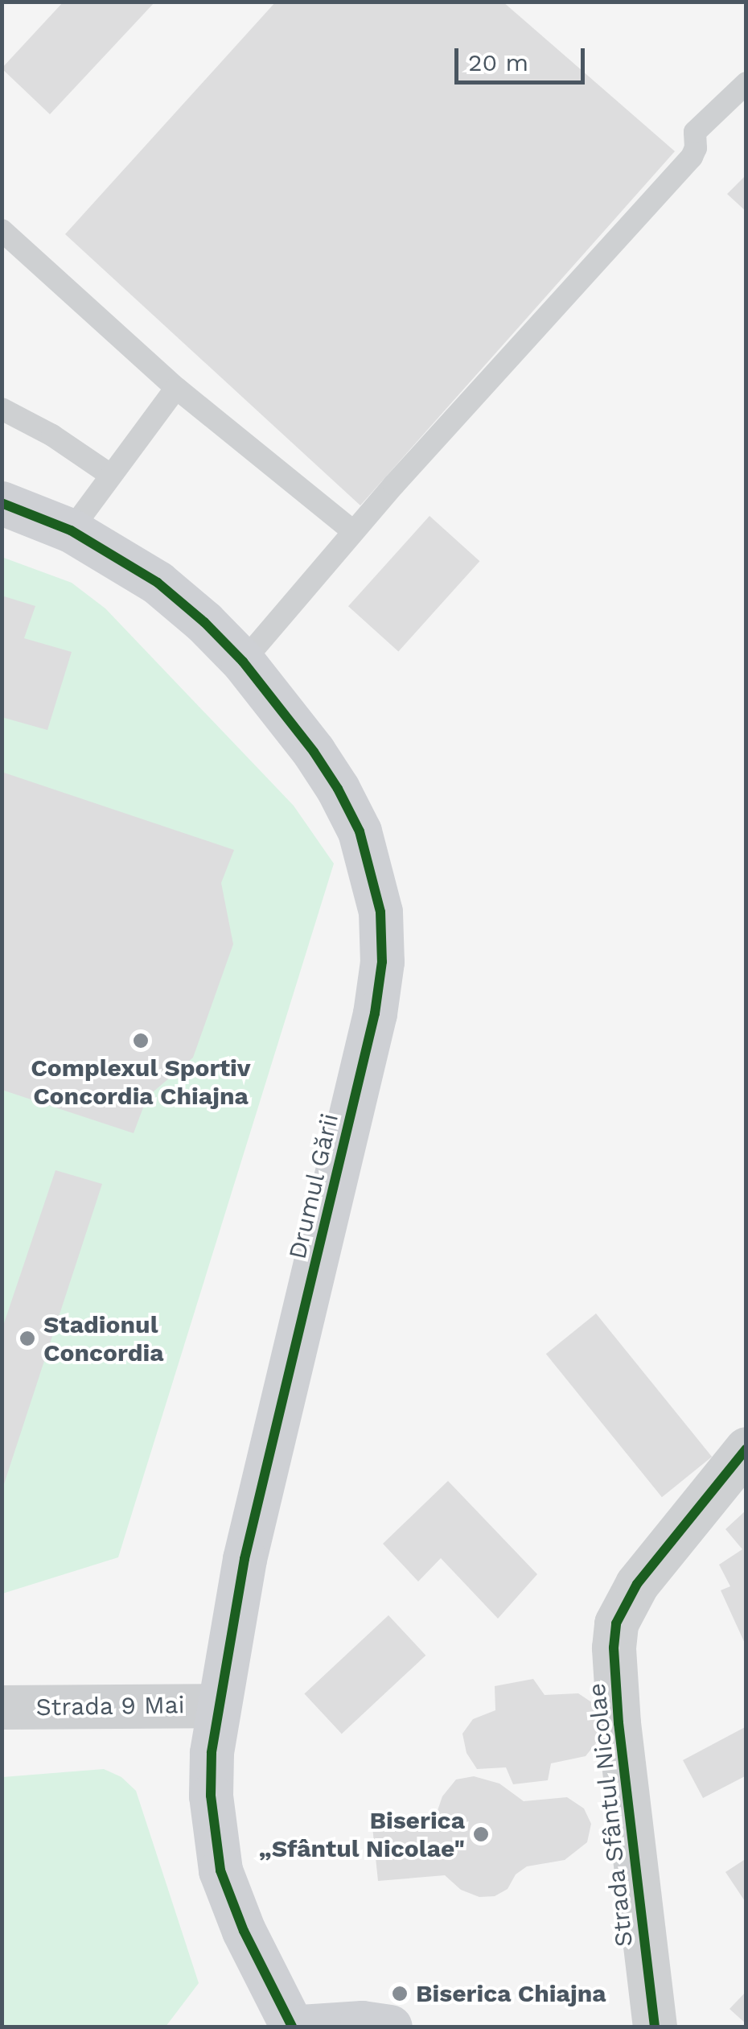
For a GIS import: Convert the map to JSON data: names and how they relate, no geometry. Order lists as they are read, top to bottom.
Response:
{
  "streets": {
    "main road": ["Drumul Gării"],
    "street": ["Strada 9 Mai", "Strada Sfântul Nicolae"]
  },
  "crossings": [
    ["Drumul Gării", "Strada 9 Mai"]
  ],
  "places": [
    "Complexul Sportiv Concordia Chiajna",
    "Stadionul Concordia",
    "Biserica „Sfântul Nicolae\"",
    "Biserica Chiajna"
  ],
  "scale_bar": "20 m"
}
